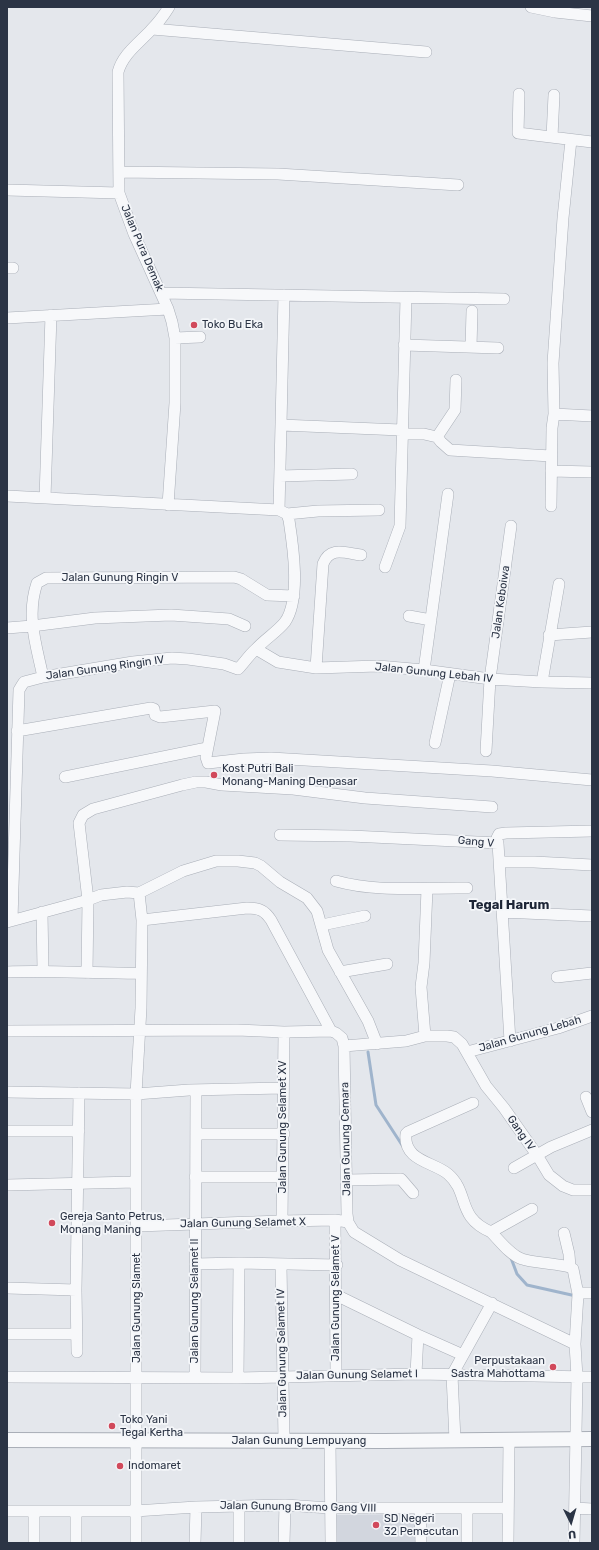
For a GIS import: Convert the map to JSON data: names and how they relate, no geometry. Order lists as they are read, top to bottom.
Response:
{
  "streets": {
    "street": [
      "Jalan Pura Demak",
      "Jalan Gunung Ringin V",
      "Jalan Keboiwa",
      "Jalan Gunung Ringin IV",
      "Jalan Gunung Lebah IV",
      "Gang V",
      "Jalan Gunung Lebah",
      "Jalan Gunung Selamet XV",
      "Gang IV",
      "Jalan Gunung Cemara",
      "Jalan Gunung Selamet X",
      "Jalan Gunung Selamet V",
      "Jalan Gunung Selamet II",
      "Jalan Gunung Slamet",
      "Jalan Gunung Selamet IV",
      "Jalan Gunung Selamet I",
      "Jalan Gunung Lempuyang",
      "Jalan Gunung Bromo Gang VIII"
    ]
  },
  "crossings": [
    ["Jalan Gunung Ringin V", "Jalan Gunung Ringin IV"],
    ["Jalan Keboiwa", "Jalan Gunung Lebah IV"],
    ["Jalan Gunung Ringin IV", "Jalan Gunung Lebah IV"],
    ["Gang V", "Jalan Gunung Lebah"],
    ["Jalan Gunung Lebah", "Gang IV"],
    ["Jalan Gunung Selamet XV", "Jalan Gunung Selamet X"],
    ["Gang IV", "Jalan Gunung Cemara"],
    ["Jalan Gunung Cemara", "Jalan Gunung Selamet X"],
    ["Jalan Gunung Selamet X", "Jalan Gunung Selamet V"],
    ["Jalan Gunung Selamet X", "Jalan Gunung Selamet II"],
    ["Jalan Gunung Selamet X", "Jalan Gunung Slamet"],
    ["Jalan Gunung Selamet V", "Jalan Gunung Selamet I"],
    ["Jalan Gunung Selamet II", "Jalan Gunung Selamet I"],
    ["Jalan Gunung Slamet", "Jalan Gunung Selamet I"],
    ["Jalan Gunung Slamet", "Jalan Gunung Lempuyang"],
    ["Jalan Gunung Slamet", "Jalan Gunung Bromo Gang VIII"],
    ["Jalan Gunung Selamet IV", "Jalan Gunung Selamet I"],
    ["Jalan Gunung Selamet IV", "Jalan Gunung Lempuyang"]
  ],
  "districts": ["Tegal Harum"],
  "places": [
    "Toko Bu Eka",
    "Kost Putri Bali Monang-Maning Denpasar",
    "Gereja Santo Petrus, Monang Maning",
    "Perpustakaan Sastra Mahottama",
    "Toko Yani Tegal Kertha",
    "Indomaret",
    "SD Negeri 32 Pemecutan"
  ],
  "north": "bottom"
}
